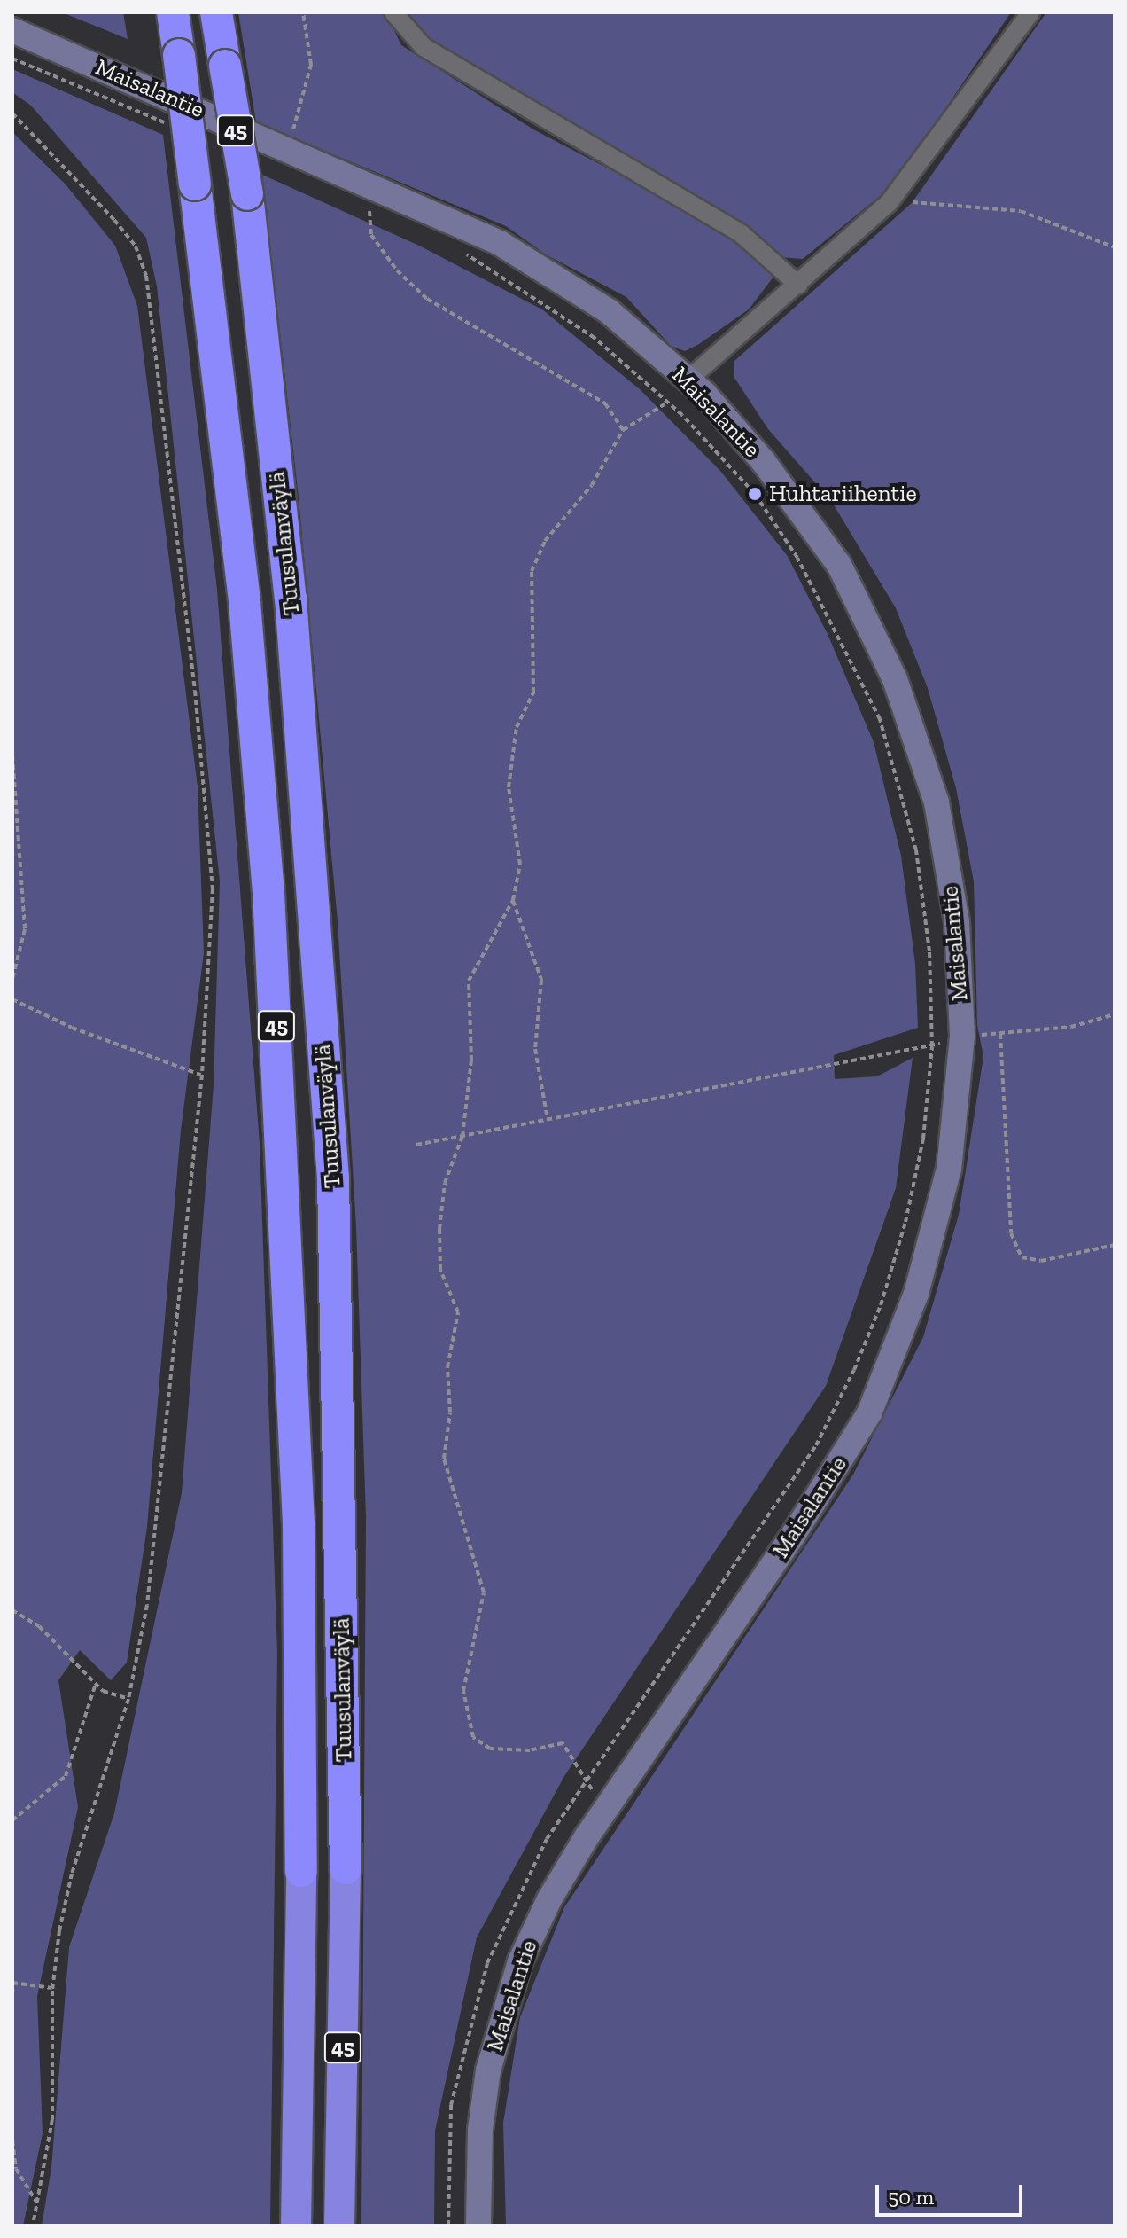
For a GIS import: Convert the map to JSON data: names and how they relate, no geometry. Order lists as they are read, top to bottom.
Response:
{
  "streets": {
    "highway": ["45", "Tuusulanväylä"],
    "main road": ["Maisalantie"]
  },
  "places": ["Huhtariihentie"],
  "scale_bar": "50 m"
}
